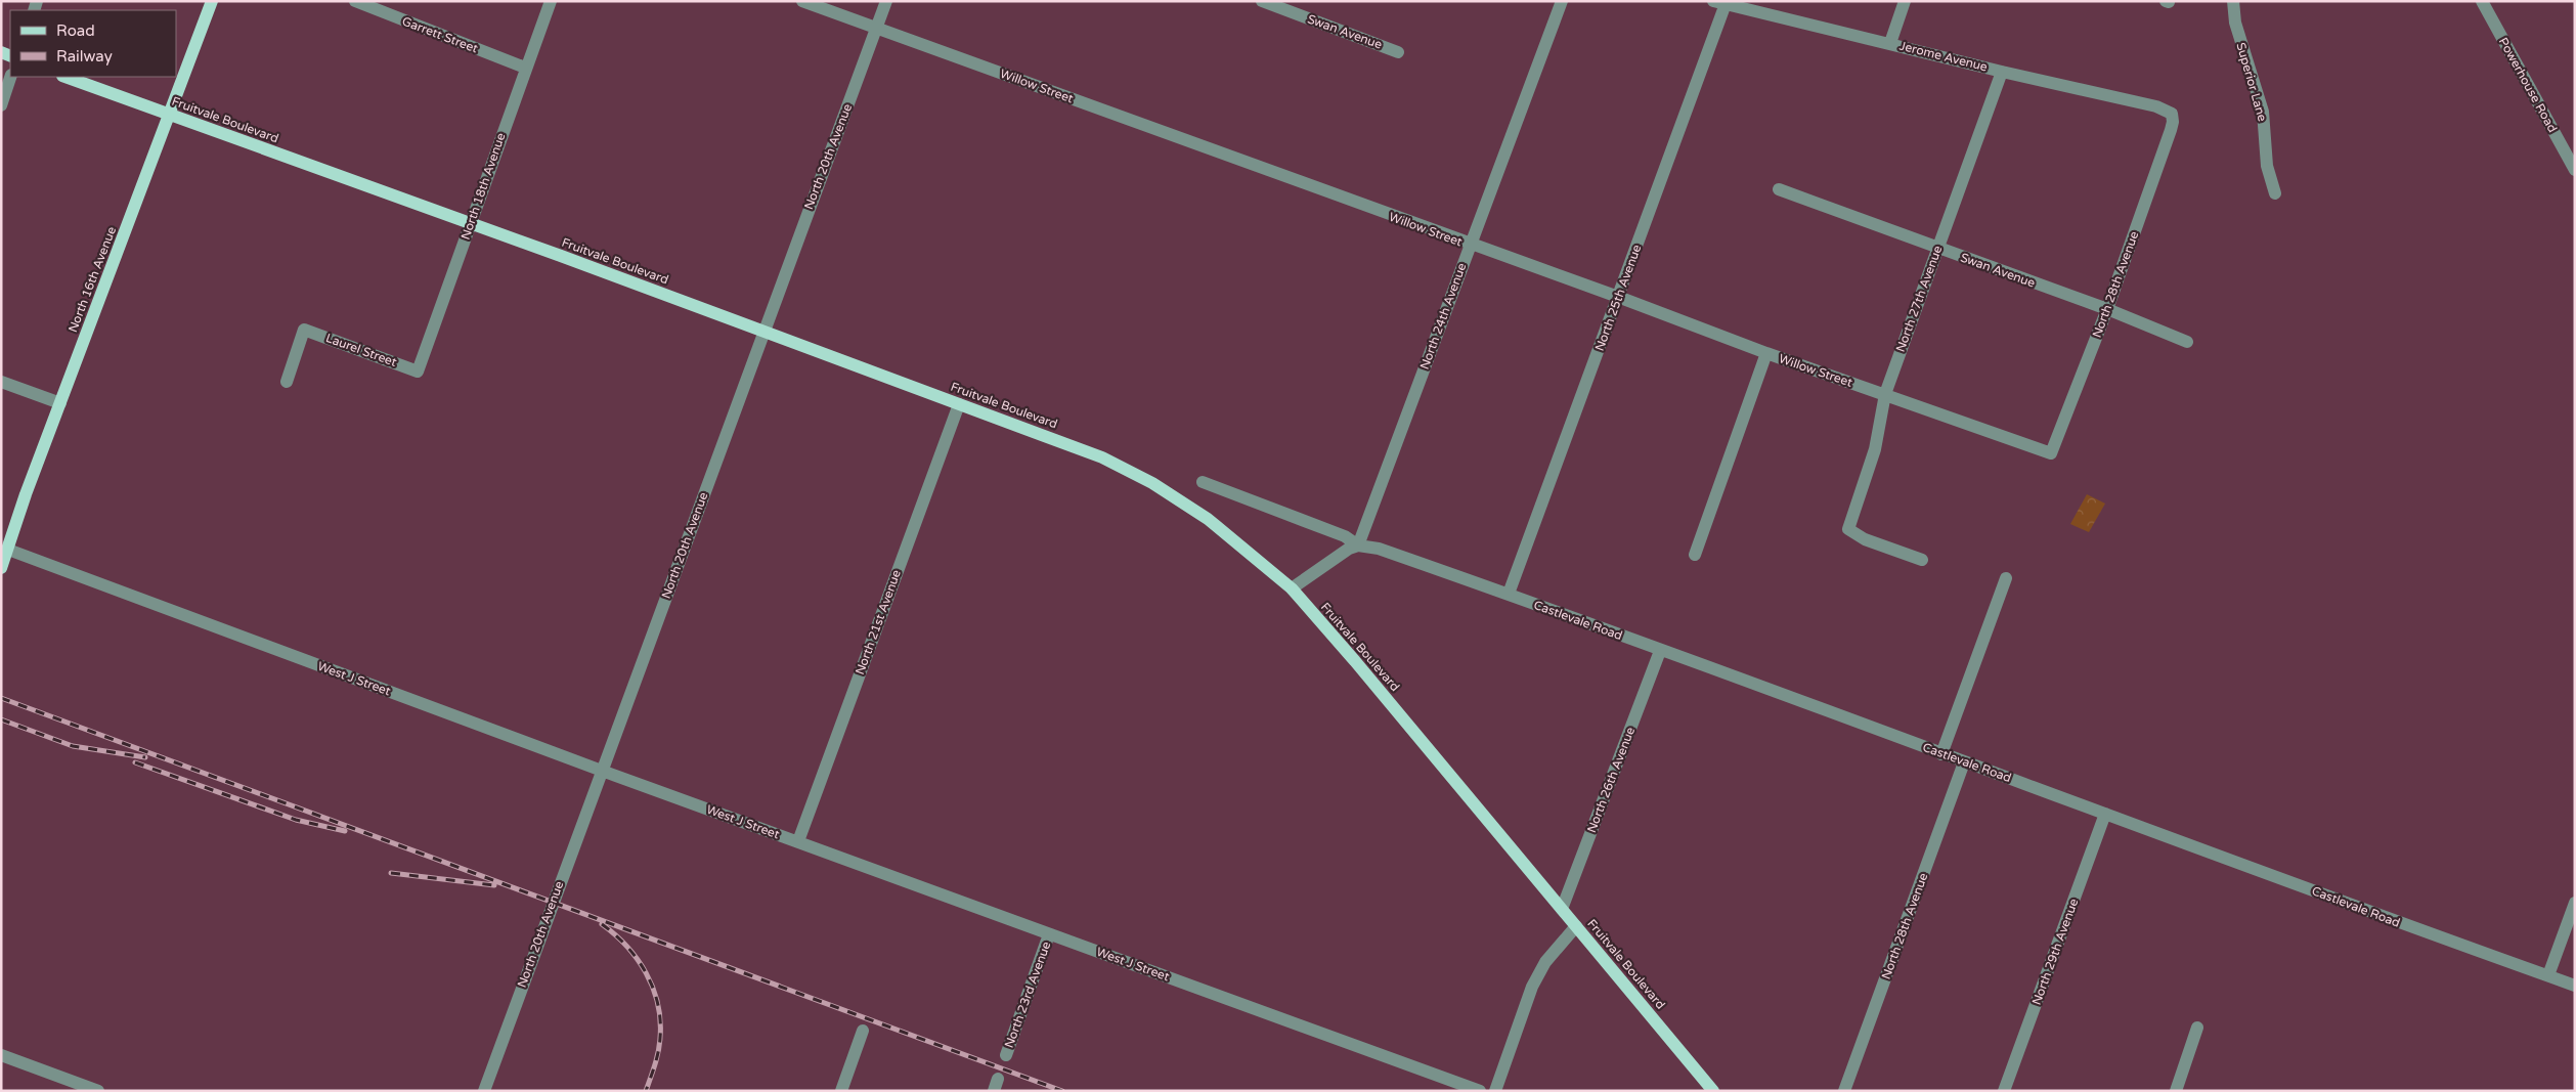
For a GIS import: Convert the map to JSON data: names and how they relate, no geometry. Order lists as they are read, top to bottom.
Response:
{
  "streets": {
    "main road": ["Fruitvale Boulevard", "North 16th Avenue"],
    "street": [
      "Swan Avenue",
      "Garrett Street",
      "Jerome Avenue",
      "Superior Lane",
      "Powerhouse Road",
      "Willow Street",
      "North 20th Avenue",
      "North 18th Avenue",
      "North 28th Avenue",
      "North 25th Avenue",
      "North 27th Avenue",
      "North 24th Avenue",
      "Laurel Street",
      "Castlevale Road",
      "North 21st Avenue",
      "West J Street",
      "North 26th Avenue",
      "North 29th Avenue",
      "North 23rd Avenue"
    ]
  },
  "crossings": [
    ["Swan Avenue", "North 28th Avenue"],
    ["Swan Avenue", "North 27th Avenue"],
    ["Garrett Street", "North 18th Avenue"],
    ["Jerome Avenue", "North 28th Avenue"],
    ["Jerome Avenue", "North 25th Avenue"],
    ["Jerome Avenue", "North 27th Avenue"],
    ["Willow Street", "North 20th Avenue"],
    ["Willow Street", "North 28th Avenue"],
    ["Willow Street", "North 25th Avenue"],
    ["Willow Street", "North 27th Avenue"],
    ["Willow Street", "North 24th Avenue"],
    ["Fruitvale Boulevard", "North 20th Avenue"],
    ["Fruitvale Boulevard", "North 18th Avenue"],
    ["Fruitvale Boulevard", "North 16th Avenue"],
    ["Fruitvale Boulevard", "North 21st Avenue"],
    ["Fruitvale Boulevard", "North 26th Avenue"],
    ["North 20th Avenue", "West J Street"],
    ["North 18th Avenue", "Laurel Street"],
    ["North 16th Avenue", "West J Street"],
    ["North 28th Avenue", "Castlevale Road"],
    ["North 25th Avenue", "Castlevale Road"],
    ["North 24th Avenue", "Castlevale Road"],
    ["Castlevale Road", "North 26th Avenue"],
    ["Castlevale Road", "North 29th Avenue"],
    ["North 21st Avenue", "West J Street"],
    ["West J Street", "North 23rd Avenue"]
  ],
  "legend": ["Road", "Railway"]
}
